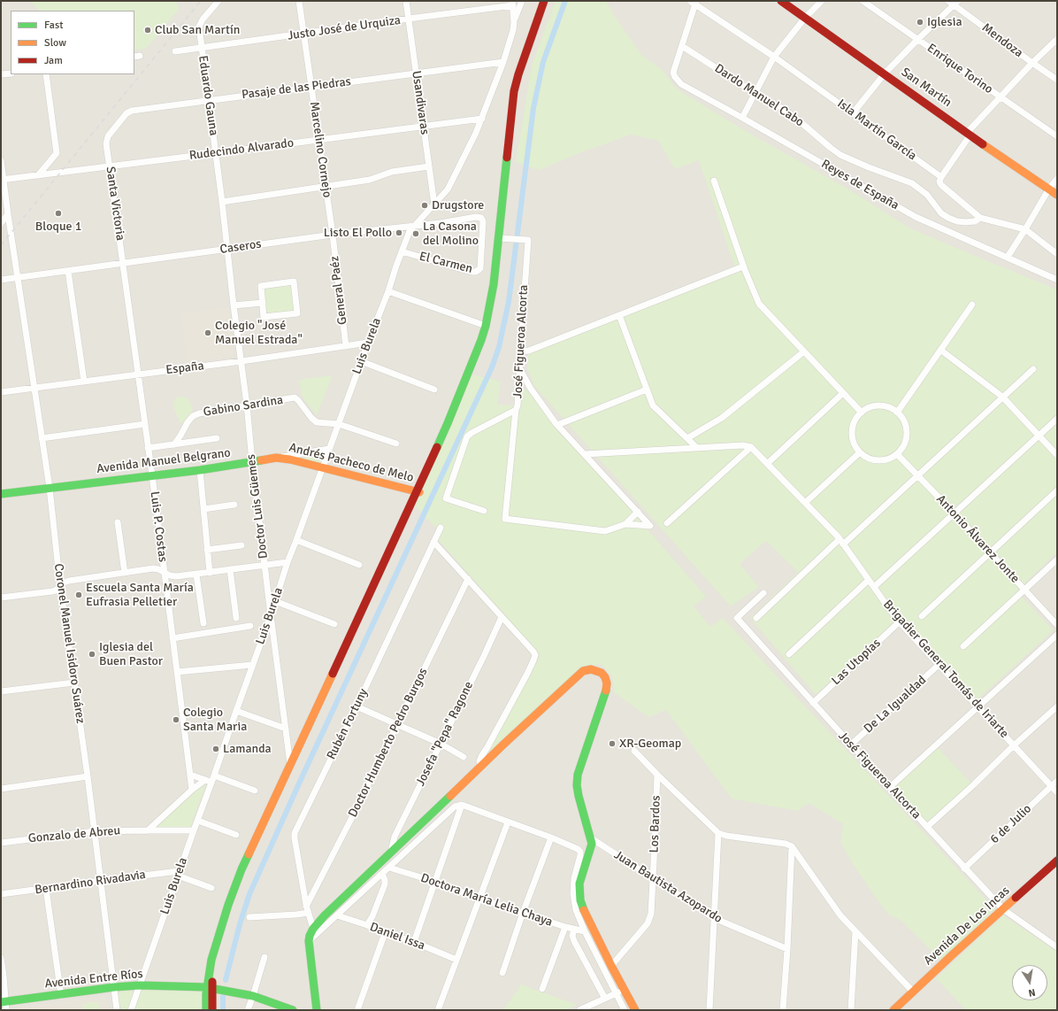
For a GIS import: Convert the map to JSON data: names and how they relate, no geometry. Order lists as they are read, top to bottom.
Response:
{
  "streets": {
    "main road": [
      "San Martín",
      "Avenida Manuel Belgrano",
      "Andrés Pacheco de Melo",
      "Avenida De Los Incas",
      "Avenida Entre Ríos"
    ],
    "street": [
      "Justo José de Urquiza",
      "Mendoza",
      "Enrique Torino",
      "Pasaje de las Piedras",
      "Eduardo Gauna",
      "Dardo Manuel Cabo",
      "Usandivaras",
      "Isla Martín García",
      "Rudecindo Alvarado",
      "Marcelino Cornejo",
      "Reyes de España",
      "Santa Victoria",
      "Caseros",
      "El Carmen",
      "General Paéz",
      "José Figueroa Alcorta",
      "Luis Burela",
      "España",
      "Gabino Sardina",
      "Doctor Luis Güemes",
      "Luis P. Costas",
      "Antonio Álvarez Jonte",
      "Coronel Manuel Isidoro Suárez",
      "Las Utopías",
      "Brigadier General Tomás de Iriarte",
      "De La Igualdad",
      "Rubén Fortuny",
      "Josefa \"Pepa\" Ragone",
      "Doctor Humberto Pedro Burgos",
      "Los Bardos",
      "6 de Julio",
      "Gonzalo de Abreu",
      "Bernardino Rivadavia",
      "Juan Bautista Azopardo",
      "Doctora María Lelia Chaya",
      "Daniel Issa"
    ]
  },
  "crossings": [
    ["Justo José de Urquiza", "Eduardo Gauna"],
    ["Justo José de Urquiza", "Usandivaras"],
    ["Justo José de Urquiza", "Marcelino Cornejo"],
    ["Pasaje de las Piedras", "Eduardo Gauna"],
    ["Pasaje de las Piedras", "Usandivaras"],
    ["Pasaje de las Piedras", "Marcelino Cornejo"],
    ["Pasaje de las Piedras", "Santa Victoria"],
    ["Pasaje de las Piedras", "Luis Burela"],
    ["Eduardo Gauna", "Rudecindo Alvarado"],
    ["Eduardo Gauna", "Caseros"],
    ["Eduardo Gauna", "Doctor Luis Güemes"],
    ["Dardo Manuel Cabo", "Isla Martín García"],
    ["Dardo Manuel Cabo", "Reyes de España"],
    ["Usandivaras", "Rudecindo Alvarado"],
    ["Usandivaras", "Luis Burela"],
    ["Rudecindo Alvarado", "Marcelino Cornejo"],
    ["Rudecindo Alvarado", "Santa Victoria"],
    ["Rudecindo Alvarado", "Luis Burela"],
    ["Rudecindo Alvarado", "Coronel Manuel Isidoro Suárez"],
    ["Marcelino Cornejo", "Caseros"],
    ["Marcelino Cornejo", "General Paéz"],
    ["Santa Victoria", "Caseros"],
    ["Santa Victoria", "Luis P. Costas"],
    ["Caseros", "El Carmen"],
    ["Caseros", "General Paéz"],
    ["Caseros", "Luis Burela"],
    ["Caseros", "Doctor Luis Güemes"],
    ["Caseros", "Luis P. Costas"],
    ["Caseros", "Coronel Manuel Isidoro Suárez"],
    ["El Carmen", "Luis Burela"],
    ["General Paéz", "España"],
    ["José Figueroa Alcorta", "Las Utopías"],
    ["José Figueroa Alcorta", "De La Igualdad"],
    ["José Figueroa Alcorta", "6 de Julio"],
    ["José Figueroa Alcorta", "Avenida De Los Incas"],
    ["Luis Burela", "España"],
    ["Luis Burela", "Gabino Sardina"],
    ["Luis Burela", "Avenida Manuel Belgrano"],
    ["Luis Burela", "Andrés Pacheco de Melo"],
    ["Luis Burela", "Doctor Luis Güemes"],
    ["Luis Burela", "Gonzalo de Abreu"],
    ["Luis Burela", "Bernardino Rivadavia"],
    ["Luis Burela", "Avenida Entre Ríos"],
    ["España", "Doctor Luis Güemes"],
    ["España", "Luis P. Costas"],
    ["España", "Coronel Manuel Isidoro Suárez"],
    ["Gabino Sardina", "Doctor Luis Güemes"],
    ["Avenida Manuel Belgrano", "Andrés Pacheco de Melo"],
    ["Avenida Manuel Belgrano", "Doctor Luis Güemes"],
    ["Avenida Manuel Belgrano", "Luis P. Costas"],
    ["Avenida Manuel Belgrano", "Coronel Manuel Isidoro Suárez"],
    ["Coronel Manuel Isidoro Suárez", "Gonzalo de Abreu"],
    ["Coronel Manuel Isidoro Suárez", "Bernardino Rivadavia"],
    ["Coronel Manuel Isidoro Suárez", "Avenida Entre Ríos"],
    ["Las Utopías", "Brigadier General Tomás de Iriarte"],
    ["Brigadier General Tomás de Iriarte", "De La Igualdad"],
    ["Brigadier General Tomás de Iriarte", "6 de Julio"],
    ["Rubén Fortuny", "Doctor Humberto Pedro Burgos"],
    ["Los Bardos", "Juan Bautista Azopardo"]
  ],
  "places": [
    "Iglesia",
    "Club San Martín",
    "Drugstore",
    "Bloque 1",
    "Listo El Pollo",
    "La Casona del Molino",
    "Colegio \"José Manuel Estrada\"",
    "Escuela Santa María Eufrasia Pelletier",
    "Iglesia del Buen Pastor",
    "Colegio Santa Maria",
    "XR-Geomap",
    "Lamanda"
  ],
  "legend": ["Fast", "Slow", "Jam"],
  "north": "bottom"
}
